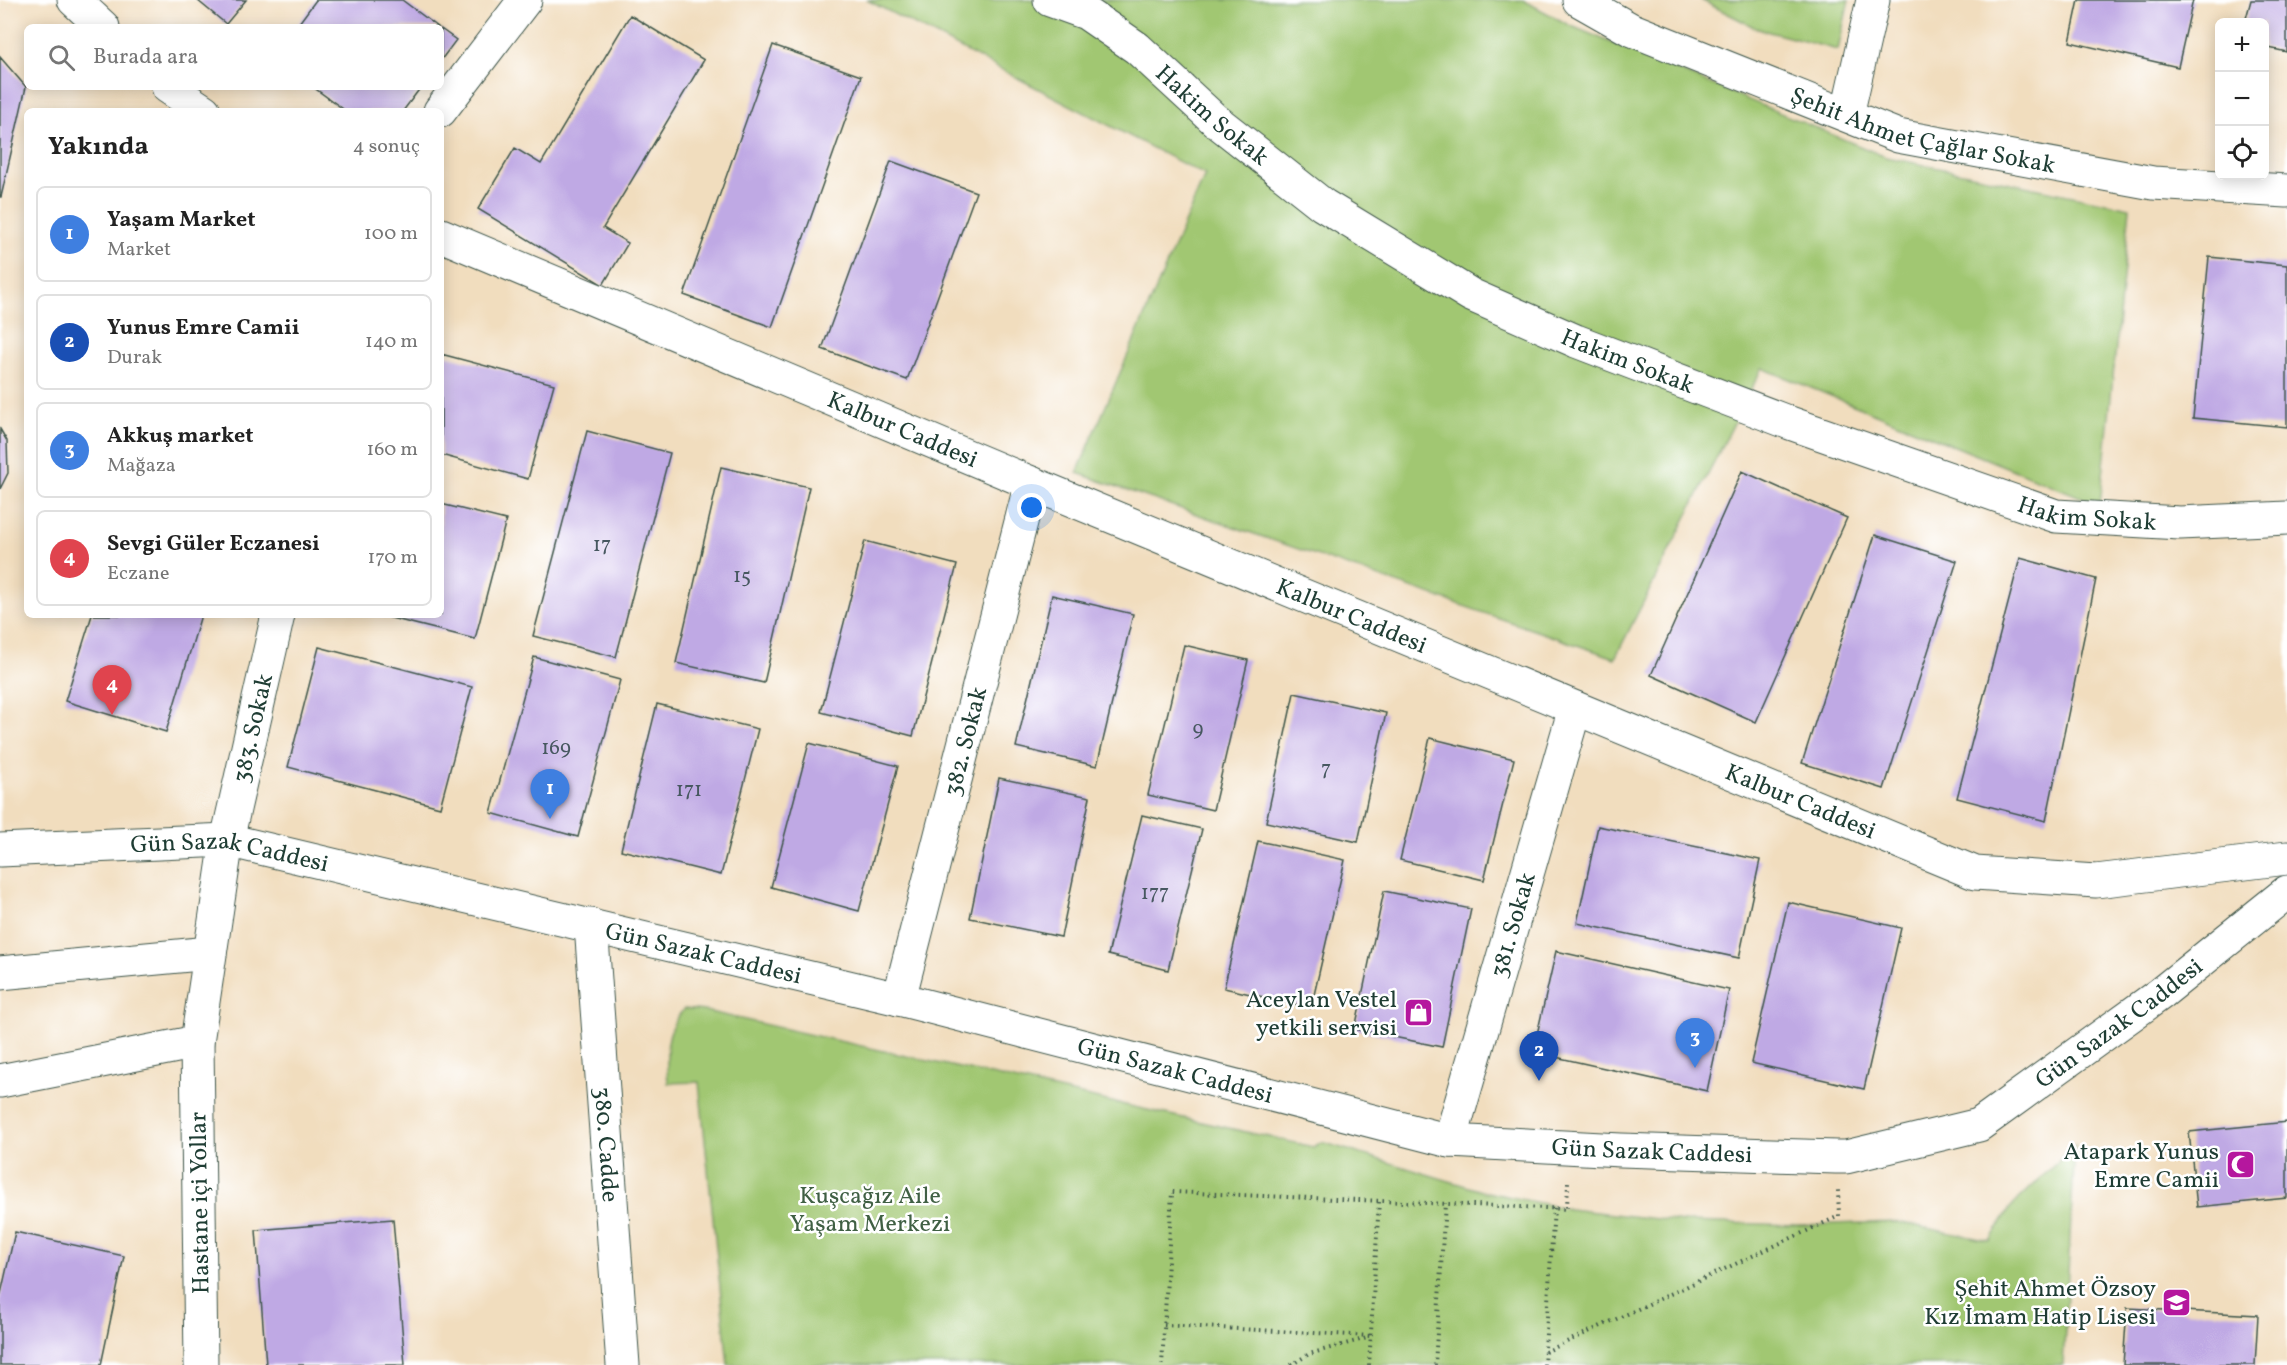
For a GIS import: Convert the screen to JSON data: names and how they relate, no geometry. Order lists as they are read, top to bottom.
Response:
{
  "streets": {
    "street": [
      "Hakim Sokak",
      "Şehit Ahmet Çağlar Sokak",
      "Kalbur Caddesi",
      "383. Sokak",
      "382. Sokak",
      "Gün Sazak Caddesi",
      "381. Sokak",
      "380. Cadde",
      "Hastane içi Yollar"
    ]
  },
  "crossings": [
    ["Kalbur Caddesi", "382. Sokak"],
    ["Kalbur Caddesi", "381. Sokak"],
    ["383. Sokak", "Gün Sazak Caddesi"],
    ["383. Sokak", "Hastane içi Yollar"],
    ["382. Sokak", "Gün Sazak Caddesi"],
    ["Gün Sazak Caddesi", "381. Sokak"],
    ["Gün Sazak Caddesi", "380. Cadde"],
    ["Gün Sazak Caddesi", "Hastane içi Yollar"]
  ],
  "parks": ["Kuşcağız Aile Yaşam Merkezi"],
  "places": {
    "shop": ["Aceylan Vestel yetkili servisi"],
    "mosque": ["Atapark Yunus Emre Camii"],
    "school or university": ["Şehit Ahmet Özsoy Kız İmam Hatip Lisesi"]
  },
  "house_numbers": [
    "17",
    "15",
    "9",
    "169",
    "7",
    "171",
    "177"
  ],
  "page": {
    "map_buttons": ["+", "−"],
    "search": "Burada ara",
    "heading": ["Yakında", "4 sonuç"],
    "list": [
      {
        "mark": "1",
        "name": "Yaşam Market",
        "note": "Market",
        "value": "100 m"
      },
      {
        "mark": "2",
        "name": "Yunus Emre Camii",
        "note": "Durak",
        "value": "140 m"
      },
      {
        "mark": "3",
        "name": "Akkuş market",
        "note": "Mağaza",
        "value": "160 m"
      },
      {
        "mark": "4",
        "name": "Sevgi Güler Eczanesi",
        "note": "Eczane",
        "value": "170 m"
      }
    ],
    "pins": [
      "4",
      "1",
      "3",
      "2"
    ]
  }
}
